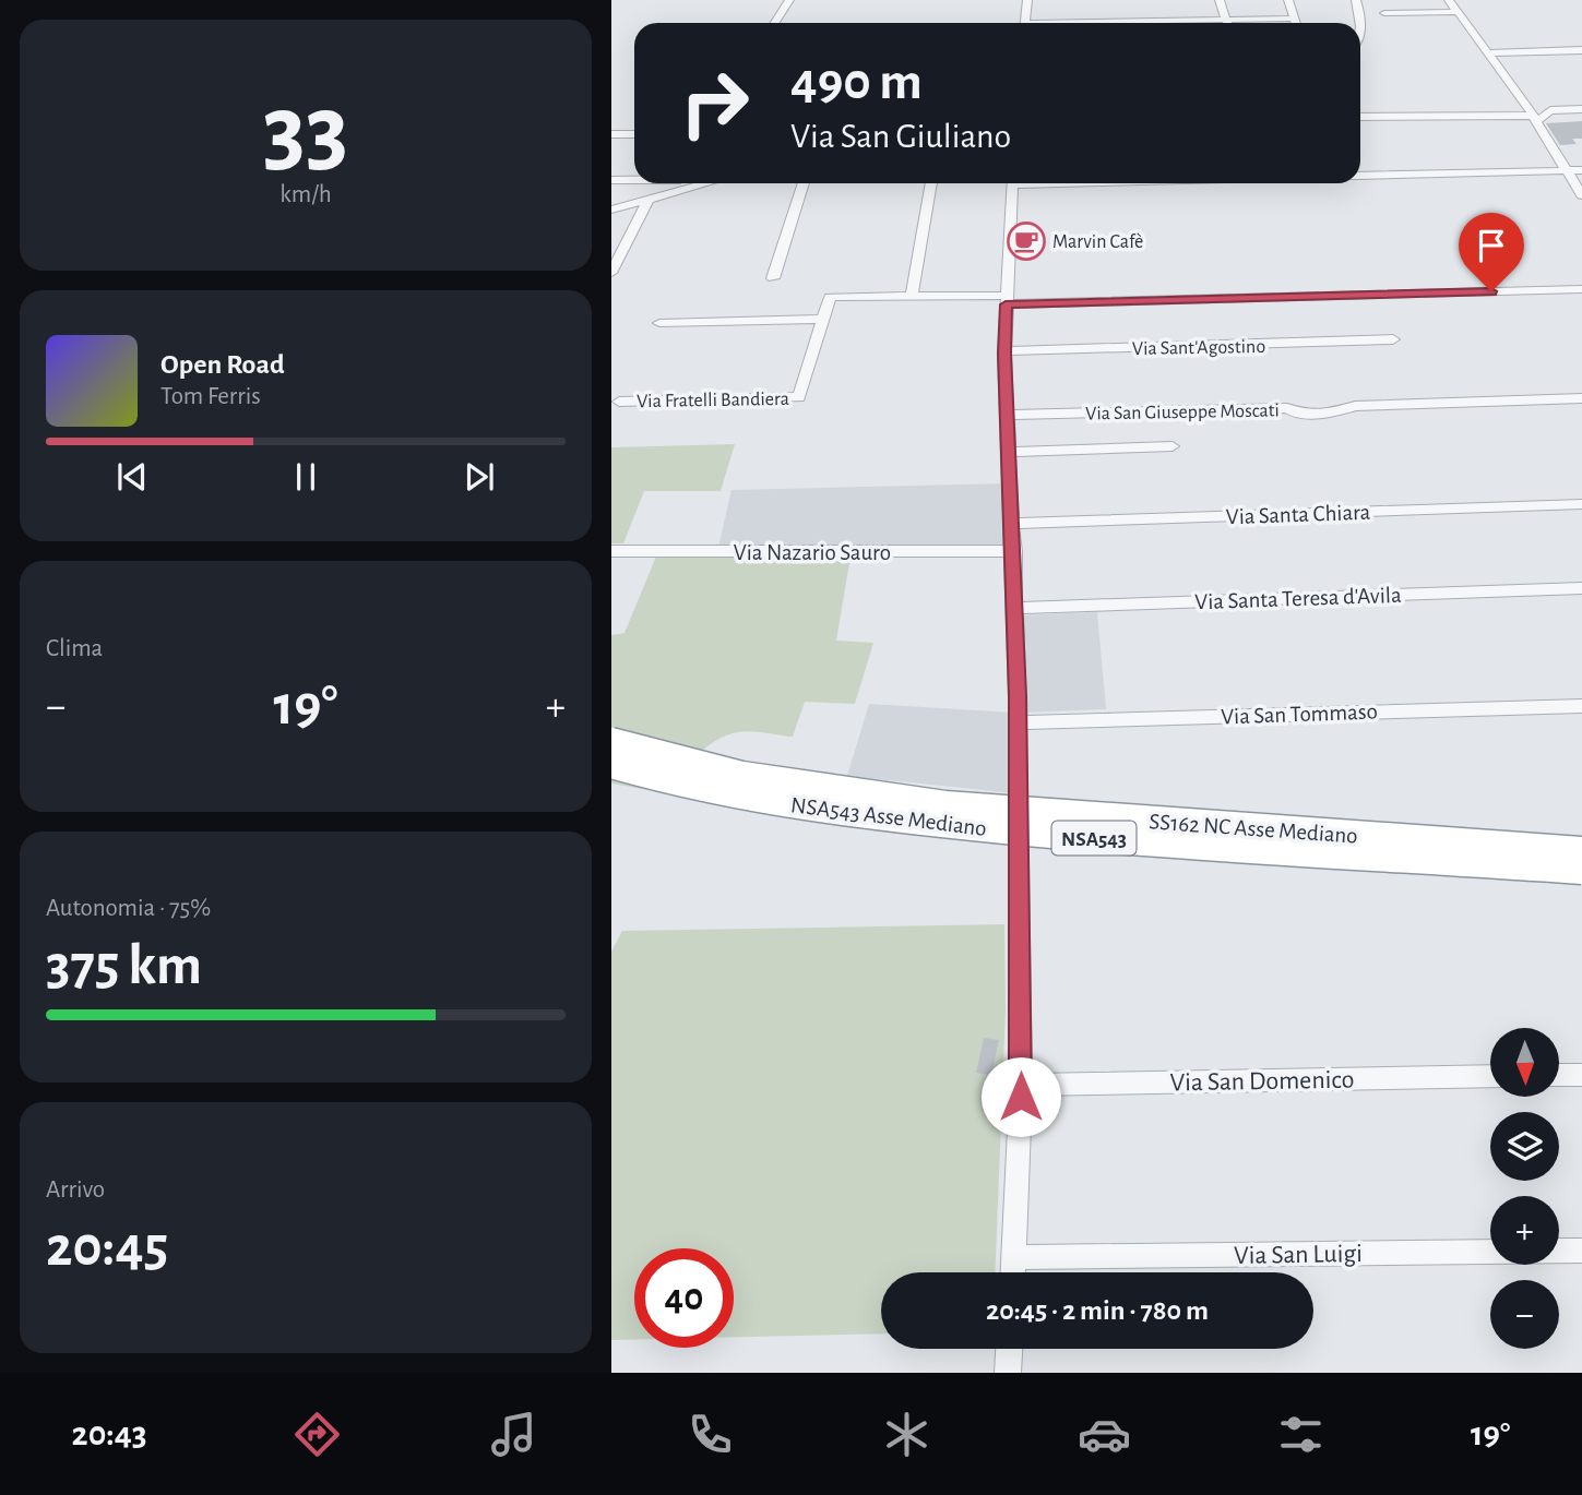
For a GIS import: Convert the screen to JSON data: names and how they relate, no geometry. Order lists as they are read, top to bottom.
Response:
{
  "streets": {
    "highway": ["NSA543 Asse Mediano", "SS162 NC Asse Mediano", "NSA543"],
    "street": [
      "Via Sant'Agostino",
      "Via Fratelli Bandiera",
      "Via San Giuseppe Moscati",
      "Via Santa Chiara",
      "Via Nazario Sauro",
      "Via Santa Teresa d'Avila",
      "Via San Tommaso",
      "Via San Domenico",
      "Via San Luigi"
    ]
  },
  "places": {
    "cafe": ["Marvin Cafè"]
  },
  "north": "bottom",
  "page": {
    "tile": [
      ["33", "km/h"],
      "Clima",
      ["Autonomia · 75%", "375 km"],
      ["Arrivo", "20:45"]
    ],
    "turn": ["490 m", "Via San Giuliano"],
    "song": ["Open Road", "Tom Ferris"],
    "heat": ["−", "19°", "+"],
    "map_buttons": ["+", "−"],
    "limit": "40",
    "trip": "20:45 · 2 min · 780 m",
    "tabs": ["20:43", "19°"]
  }
}
